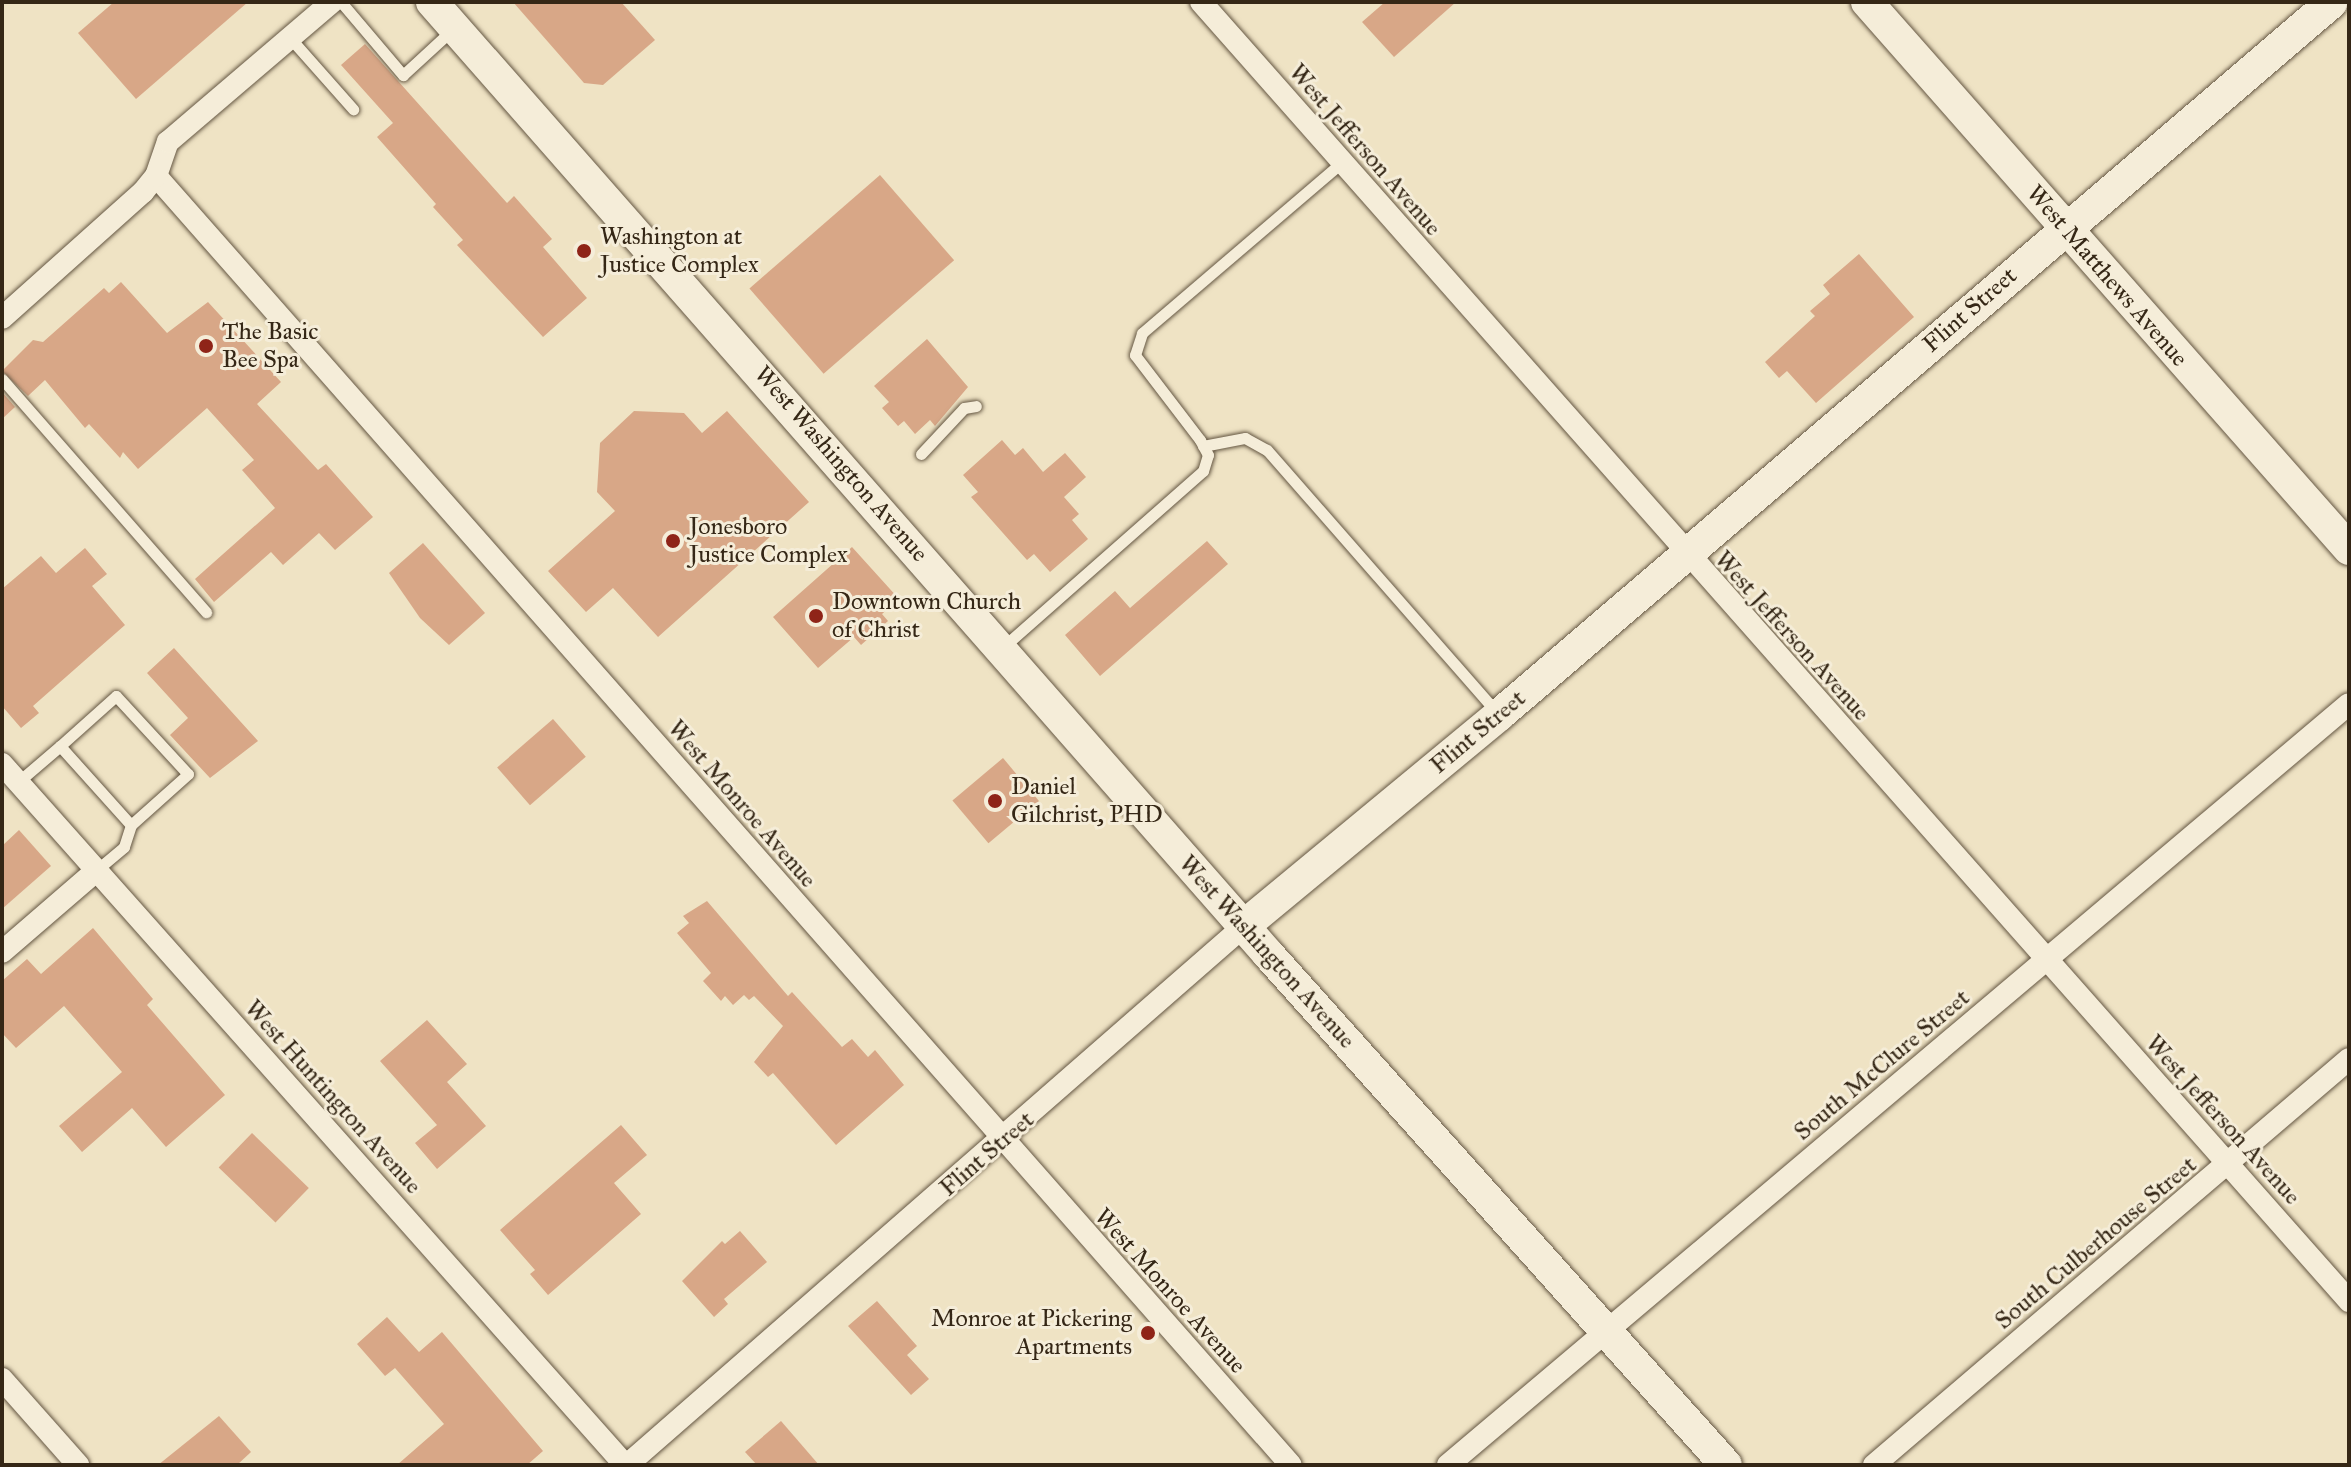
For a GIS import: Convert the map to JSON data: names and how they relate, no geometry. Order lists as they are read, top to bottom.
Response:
{
  "streets": {
    "street": [
      "West Jefferson Avenue",
      "West Matthews Avenue",
      "Flint Street",
      "West Washington Avenue",
      "West Monroe Avenue",
      "South McClure Street",
      "West Huntington Avenue",
      "South Culberhouse Street"
    ]
  },
  "crossings": [
    ["West Jefferson Avenue", "Flint Street"],
    ["West Jefferson Avenue", "South McClure Street"],
    ["West Jefferson Avenue", "South Culberhouse Street"],
    ["West Matthews Avenue", "Flint Street"],
    ["Flint Street", "West Washington Avenue"],
    ["Flint Street", "West Monroe Avenue"],
    ["Flint Street", "West Huntington Avenue"],
    ["West Washington Avenue", "South McClure Street"]
  ],
  "places": [
    "Washington at Justice Complex",
    "The Basic Bee Spa",
    "Jonesboro Justice Complex",
    "Downtown Church of Christ",
    "Daniel Gilchrist, PHD",
    "Monroe at Pickering Apartments"
  ]
}
